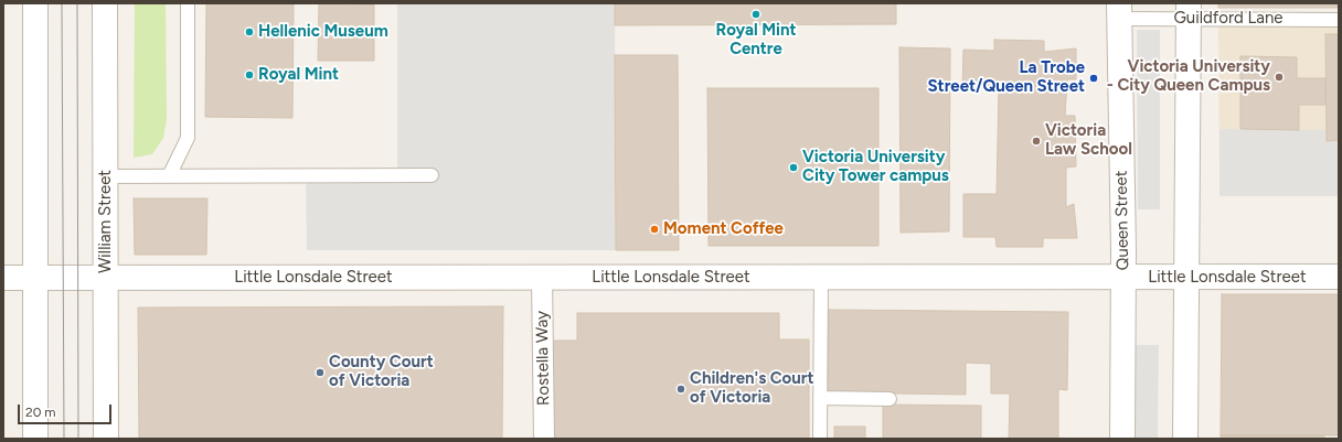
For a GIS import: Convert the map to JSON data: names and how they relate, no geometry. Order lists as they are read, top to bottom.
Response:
{
  "streets": {
    "street": [
      "Queen Street",
      "William Street",
      "Little Lonsdale Street",
      "Rostella Way"
    ],
    "lane": ["Guildford Lane"]
  },
  "crossings": [
    ["Guildford Lane", "Queen Street"],
    ["Queen Street", "Little Lonsdale Street"],
    ["William Street", "Little Lonsdale Street"],
    ["Little Lonsdale Street", "Rostella Way"]
  ],
  "places": [
    "Royal Mint Centre",
    "Hellenic Museum",
    "Royal Mint",
    "Victoria University - City Queen Campus",
    "La Trobe Street/Queen Street",
    "Victoria Law School",
    "Victoria University City Tower campus",
    "Moment Coffee",
    "County Court of Victoria",
    "Children's Court of Victoria"
  ],
  "scale_bar": "20 m"
}
